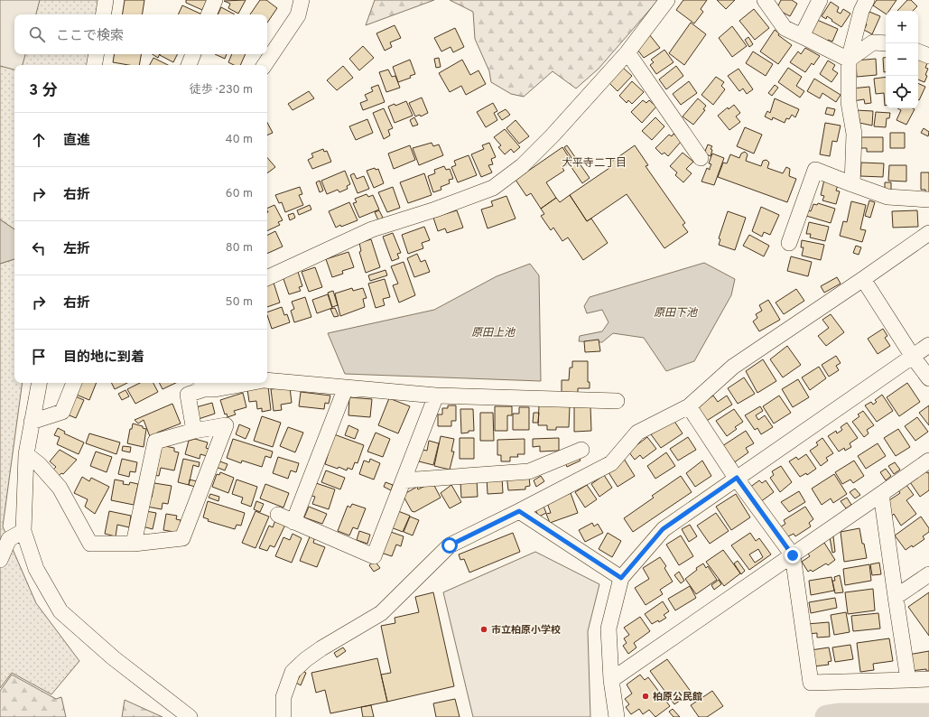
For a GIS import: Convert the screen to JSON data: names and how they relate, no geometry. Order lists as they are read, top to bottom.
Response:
{
  "districts": ["大平寺二丁目"],
  "water": ["原田下池", "原田上池"],
  "places": ["市立柏原小学校", "柏原公民館"],
  "page": {
    "map_buttons": ["+", "−"],
    "search": "ここで検索",
    "heading": ["3 分", "徒歩 · 230 m"],
    "list": [
      ["直進", "40 m"],
      ["右折", "60 m"],
      ["左折", "80 m"],
      ["右折", "50 m"],
      "目的地に到着"
    ]
  }
}
